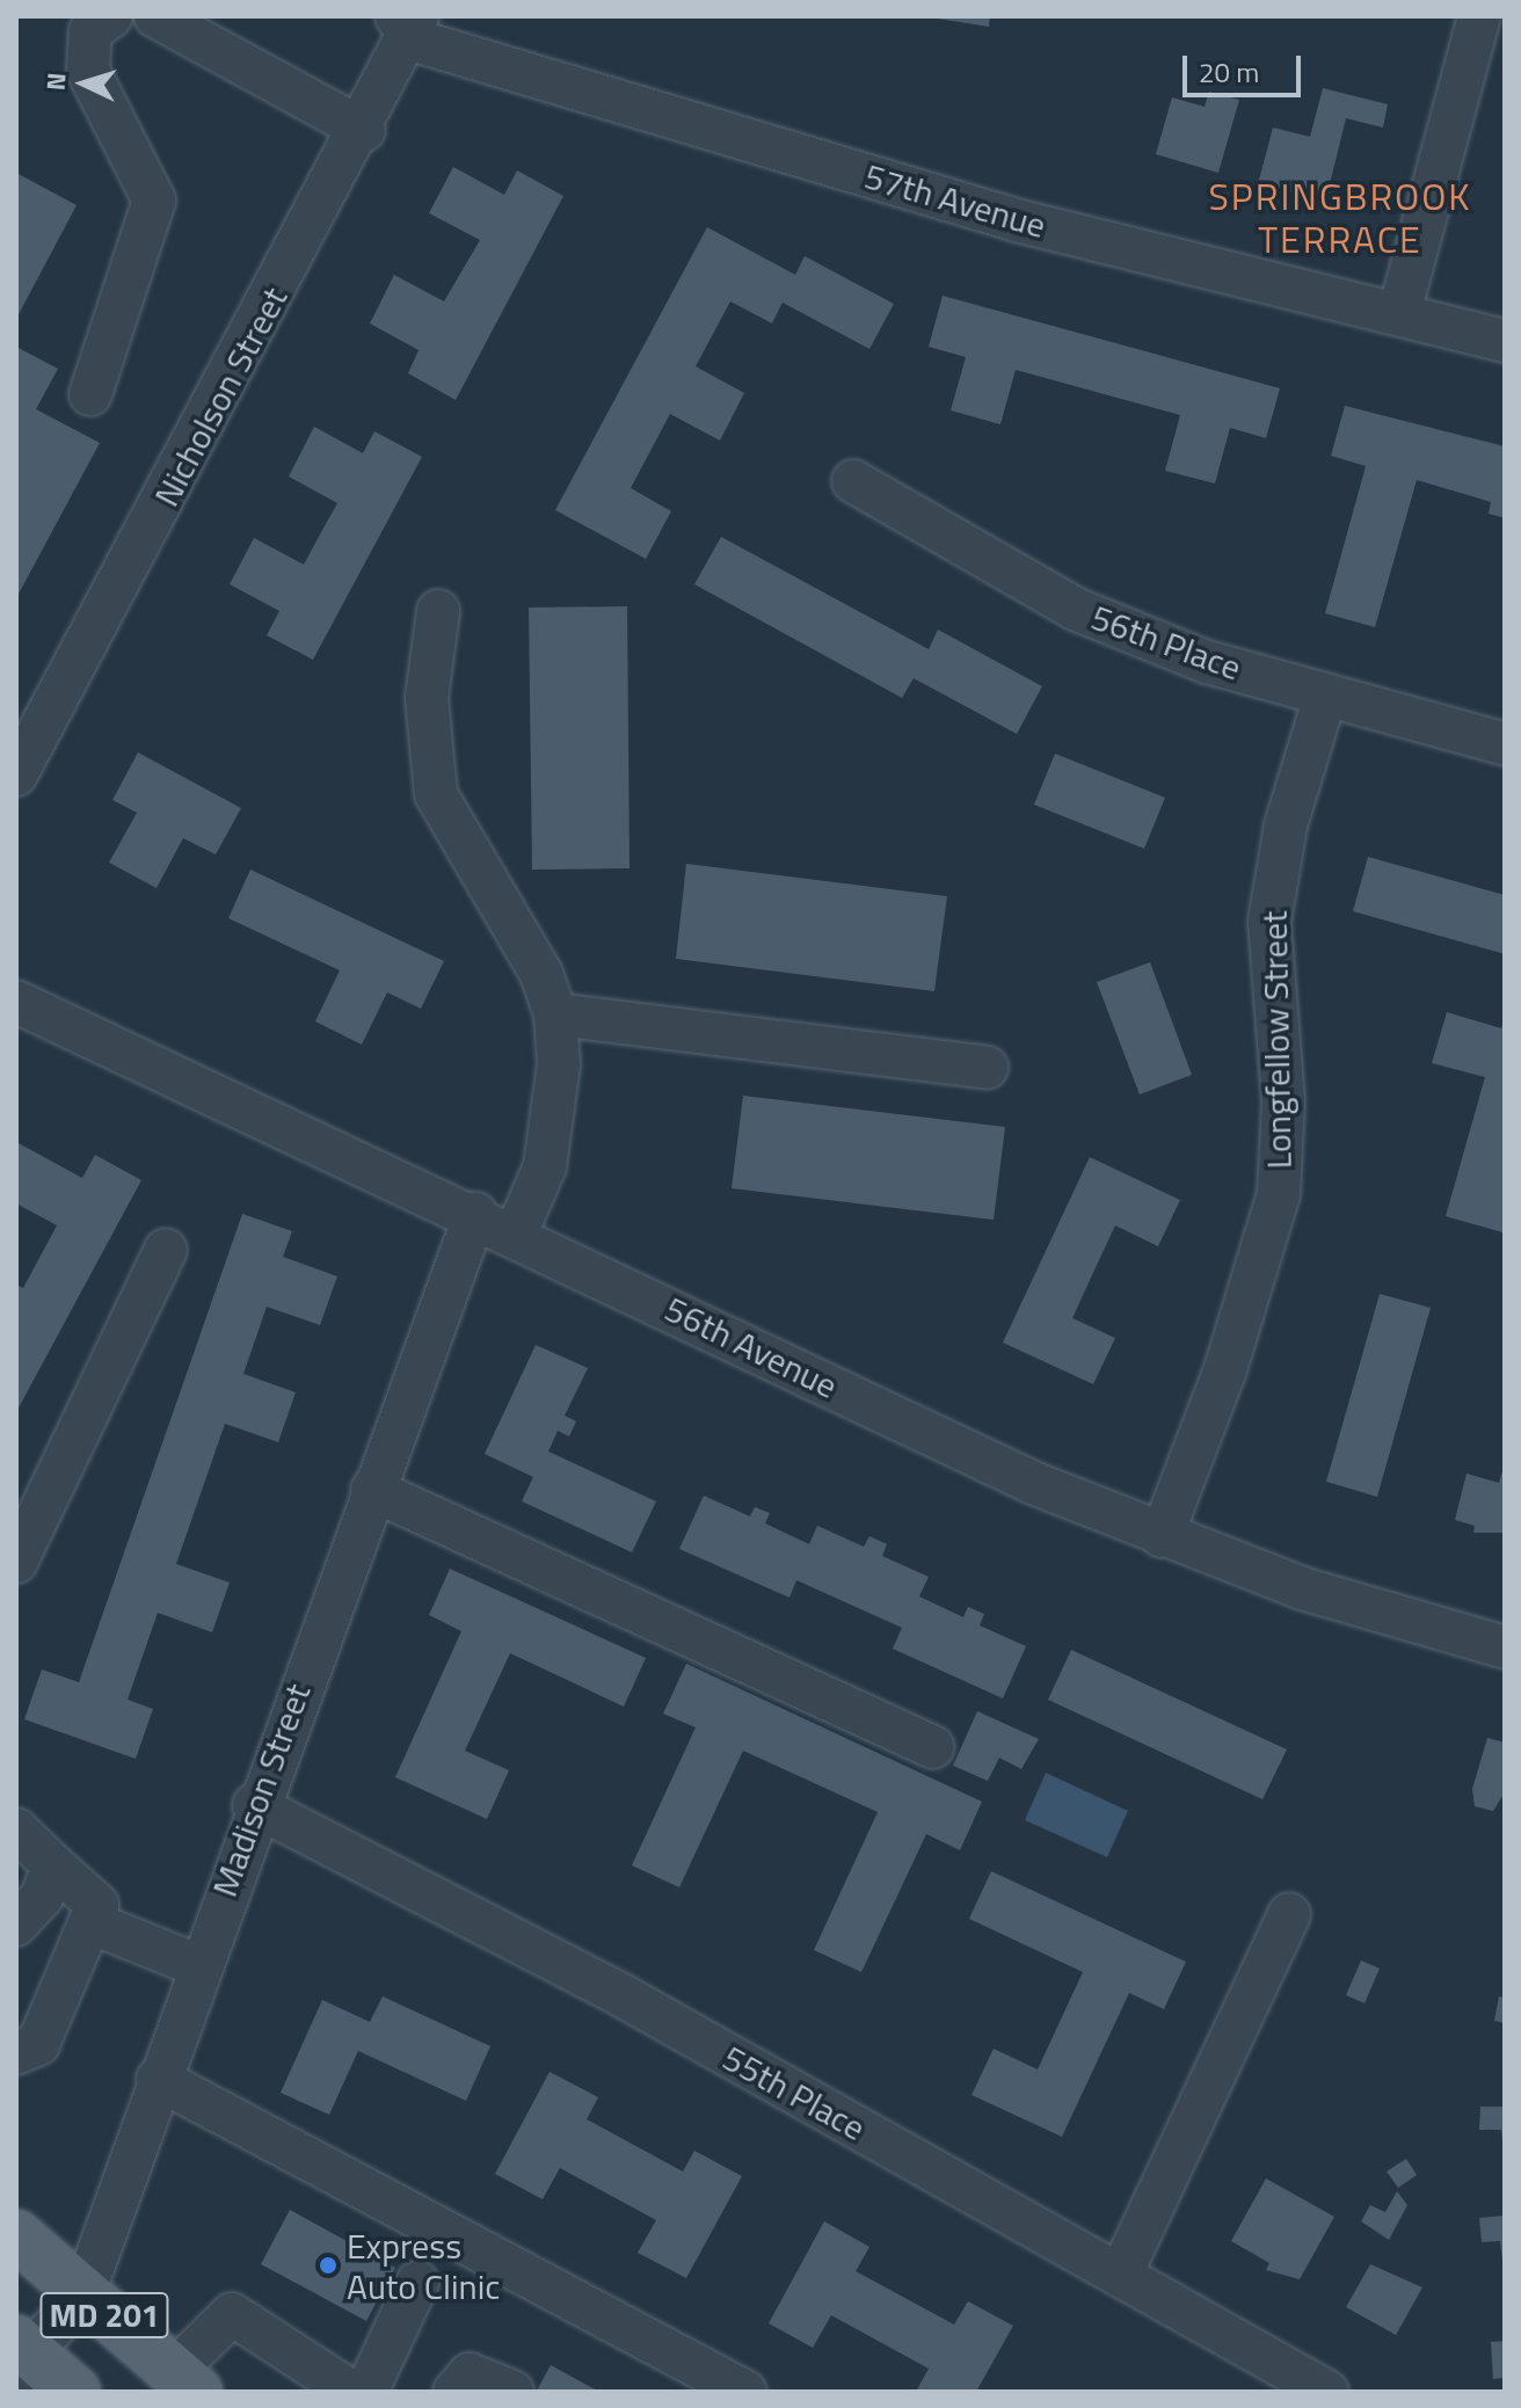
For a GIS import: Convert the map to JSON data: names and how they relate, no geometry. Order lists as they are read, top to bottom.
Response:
{
  "streets": {
    "main road": ["MD 201"],
    "street": [
      "57th Avenue",
      "Nicholson Street",
      "56th Place",
      "Longfellow Street",
      "56th Avenue",
      "Madison Street",
      "55th Place"
    ]
  },
  "crossings": [
    ["57th Avenue", "Nicholson Street"],
    ["56th Place", "Longfellow Street"],
    ["Longfellow Street", "56th Avenue"],
    ["56th Avenue", "Madison Street"],
    ["Madison Street", "55th Place"],
    ["Madison Street", "MD 201"]
  ],
  "districts": ["SPRINGBROOK TERRACE"],
  "places": ["Express Auto Clinic"],
  "scale_bar": "20 m",
  "north": "left"
}
